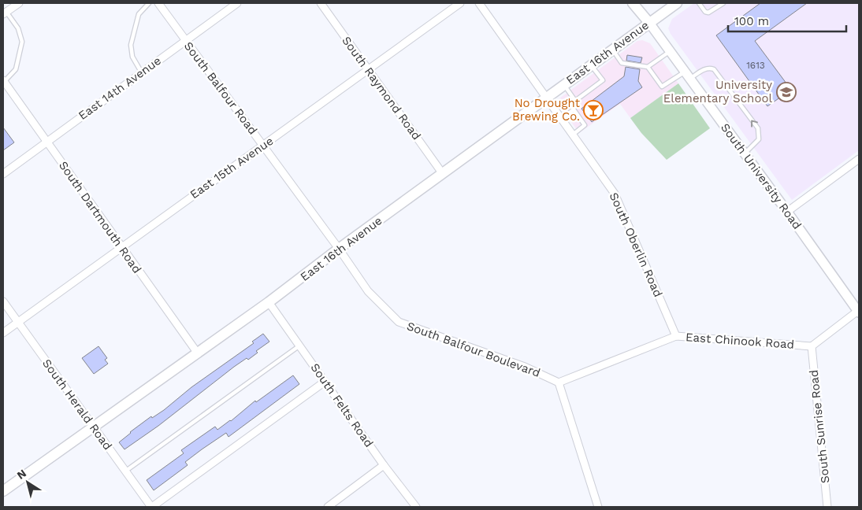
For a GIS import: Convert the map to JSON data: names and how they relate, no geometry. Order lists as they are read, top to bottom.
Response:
{
  "streets": {
    "main road": ["East 16th Avenue", "South University Road"],
    "street": [
      "East 14th Avenue",
      "South Balfour Road",
      "South Raymond Road",
      "East 15th Avenue",
      "South Dartmouth Road",
      "South Oberlin Road",
      "East Chinook Road",
      "South Balfour Boulevard",
      "South Herald Road",
      "South Felts Road",
      "South Sunrise Road"
    ]
  },
  "crossings": [
    ["East 16th Avenue", "South Balfour Road"],
    ["East 16th Avenue", "South Raymond Road"],
    ["East 16th Avenue", "South University Road"],
    ["East 16th Avenue", "South Dartmouth Road"],
    ["East 16th Avenue", "South Oberlin Road"],
    ["East 16th Avenue", "South Balfour Boulevard"],
    ["East 16th Avenue", "South Herald Road"],
    ["East 16th Avenue", "South Felts Road"],
    ["East 14th Avenue", "South Balfour Road"],
    ["East 14th Avenue", "South Dartmouth Road"],
    ["South Balfour Road", "East 15th Avenue"],
    ["South Balfour Road", "South Balfour Boulevard"],
    ["South Raymond Road", "East 15th Avenue"],
    ["East 15th Avenue", "South Dartmouth Road"],
    ["East 15th Avenue", "South Herald Road"],
    ["South Oberlin Road", "East Chinook Road"],
    ["East Chinook Road", "South Balfour Boulevard"],
    ["East Chinook Road", "South Sunrise Road"]
  ],
  "places": {
    "school or university": ["University Elementary School"],
    "bar": ["No Drought Brewing Co."]
  },
  "house_numbers": ["1613"],
  "scale_bar": "100 m",
  "north": "top left"
}
